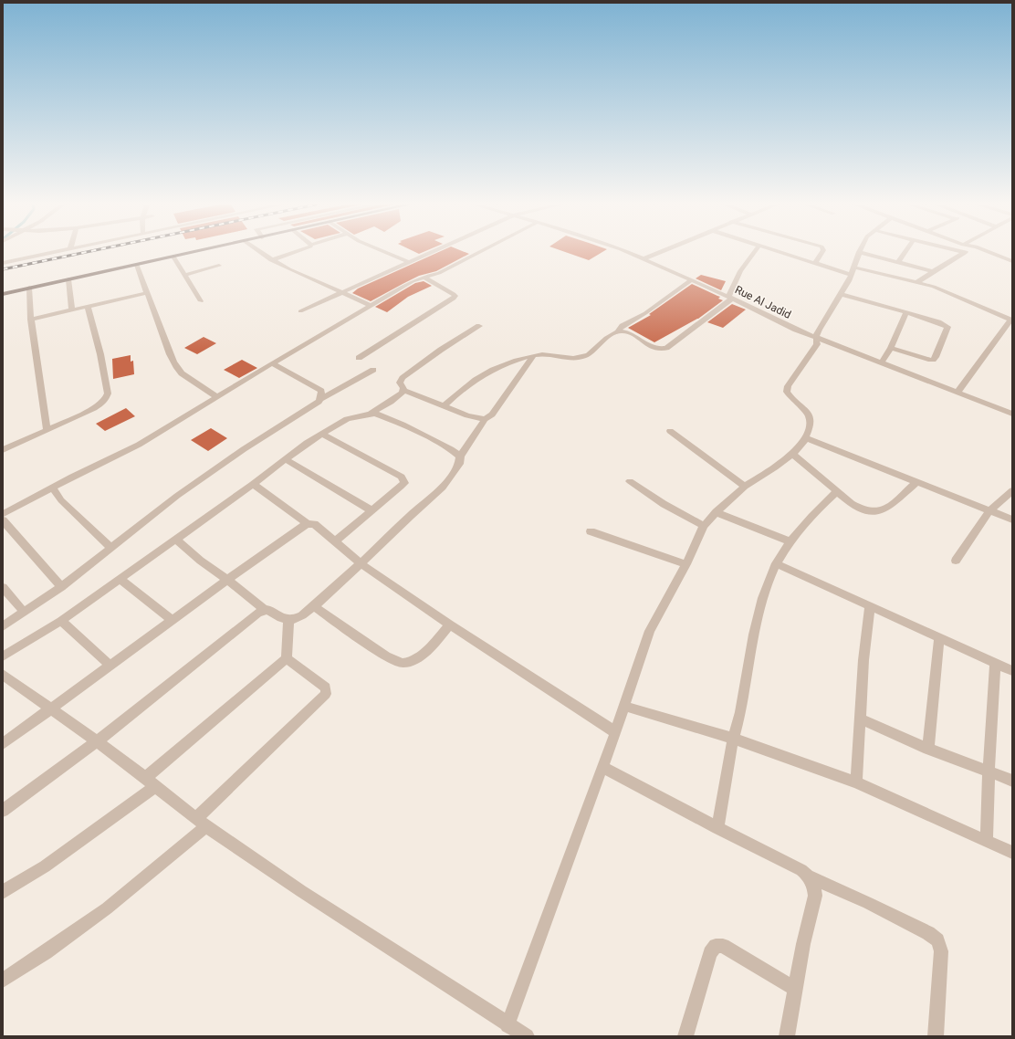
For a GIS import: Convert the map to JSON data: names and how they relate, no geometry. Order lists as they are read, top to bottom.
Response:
{
  "streets": {
    "street": ["Rue Al Jadid"]
  }
}
